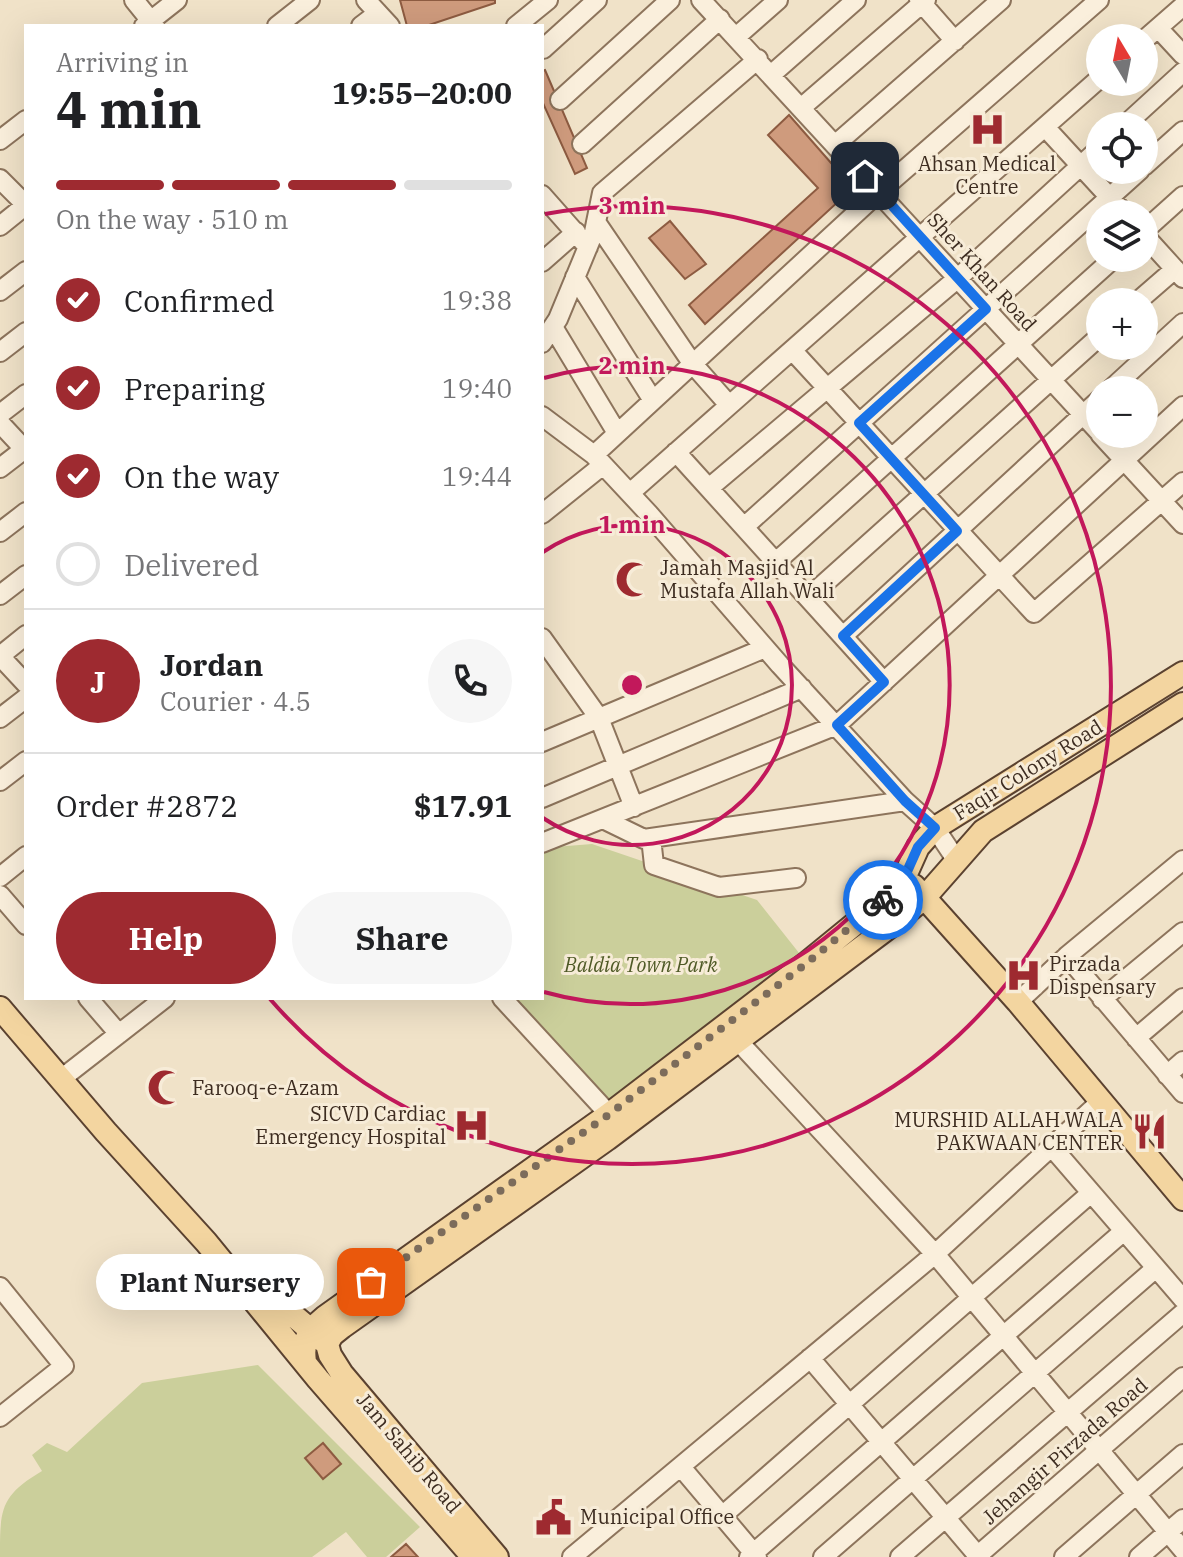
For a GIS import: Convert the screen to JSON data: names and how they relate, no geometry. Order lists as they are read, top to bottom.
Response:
{
  "streets": {
    "main road": ["Faqir Colony Road", "Jam Sahib Road"],
    "street": ["Sher Khan Road", "Jehangir Pirzada Road"]
  },
  "crossings": [
    ["Faqir Colony Road", "Jam Sahib Road"]
  ],
  "parks": ["Baldia Town Park"],
  "places": {
    "hospital": ["Ahsan Medical Centre", "Pirzada Dispensary", "SICVD Cardiac Emergency Hospital"],
    "mosque": ["Jamah Masjid Al Mustafa Allah Wali", "Farooq-e-Azam"],
    "restaurant": ["MURSHID ALLAH WALA PAKWAAN CENTER"],
    "other": ["Plant Nursery"],
    "public building": ["Municipal Office"]
  },
  "north": "top",
  "page": {
    "map_buttons": ["+", "−"],
    "heading": ["4 min", "Arriving in", "19:55–20:00"],
    "panel": [
      "Jordan",
      "Courier · 4.5",
      "Order #2872",
      "$17.91"
    ],
    "bar": "On the way · 510 m",
    "list": [
      ["Confirmed", "19:38"],
      ["Preparing", "19:40"],
      ["On the way", "19:44"],
      "Delivered"
    ],
    "round": "J",
    "buttons": ["Help", "Share"],
    "bubble": "Plant Nursery"
  },
  "rings": ["3 min", "2 min", "1 min"]
}
